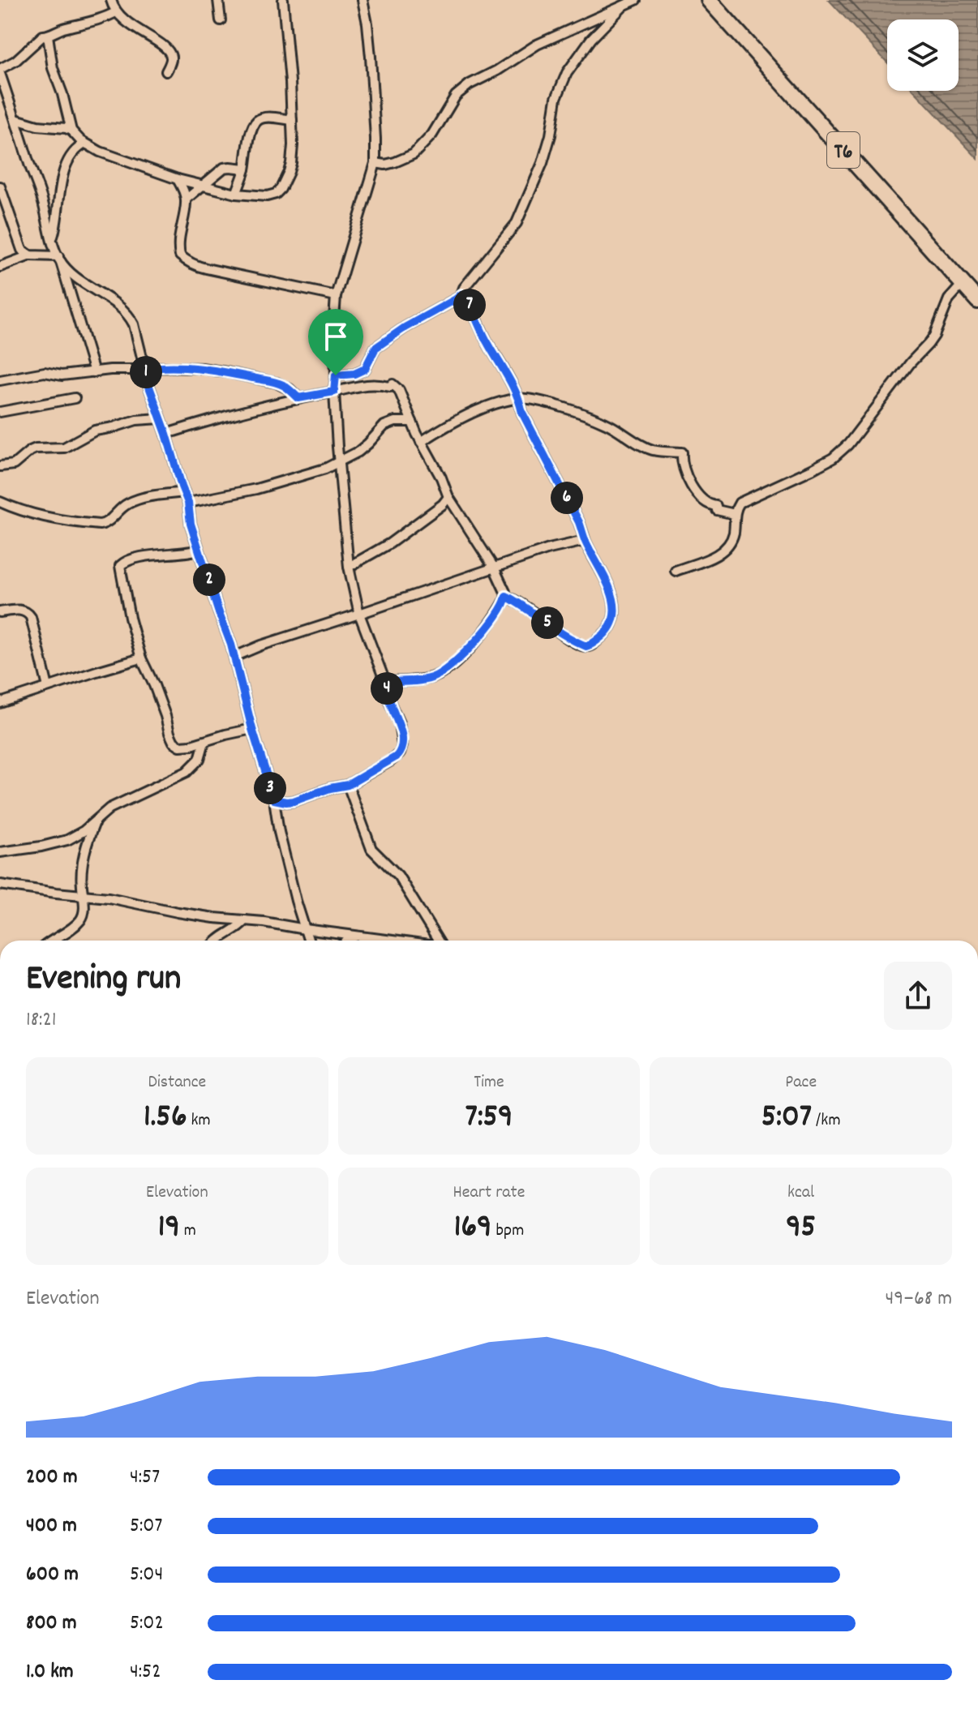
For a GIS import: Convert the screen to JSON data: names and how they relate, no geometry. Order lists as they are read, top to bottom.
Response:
{
  "streets": {
    "highway": ["T6"]
  },
  "page": {
    "pins": [
      "7",
      "1",
      "6",
      "2",
      "5",
      "4",
      "3"
    ],
    "heading": ["Evening run", "18:21"],
    "stats": [
      ["Distance", "1.56 km"],
      ["Time", "7:59"],
      ["Pace", "5:07 /km"],
      ["Elevation", "19 m"],
      ["Heart rate", "169 bpm"],
      ["kcal", "95"]
    ],
    "chart": ["Elevation", "49–68 m"],
    "list": [
      {
        "name": "200 m",
        "note": "4:57"
      },
      {
        "name": "400 m",
        "note": "5:07"
      },
      {
        "name": "600 m",
        "note": "5:04"
      },
      {
        "name": "800 m",
        "note": "5:02"
      },
      {
        "name": "1.0 km",
        "note": "4:52"
      }
    ]
  }
}
